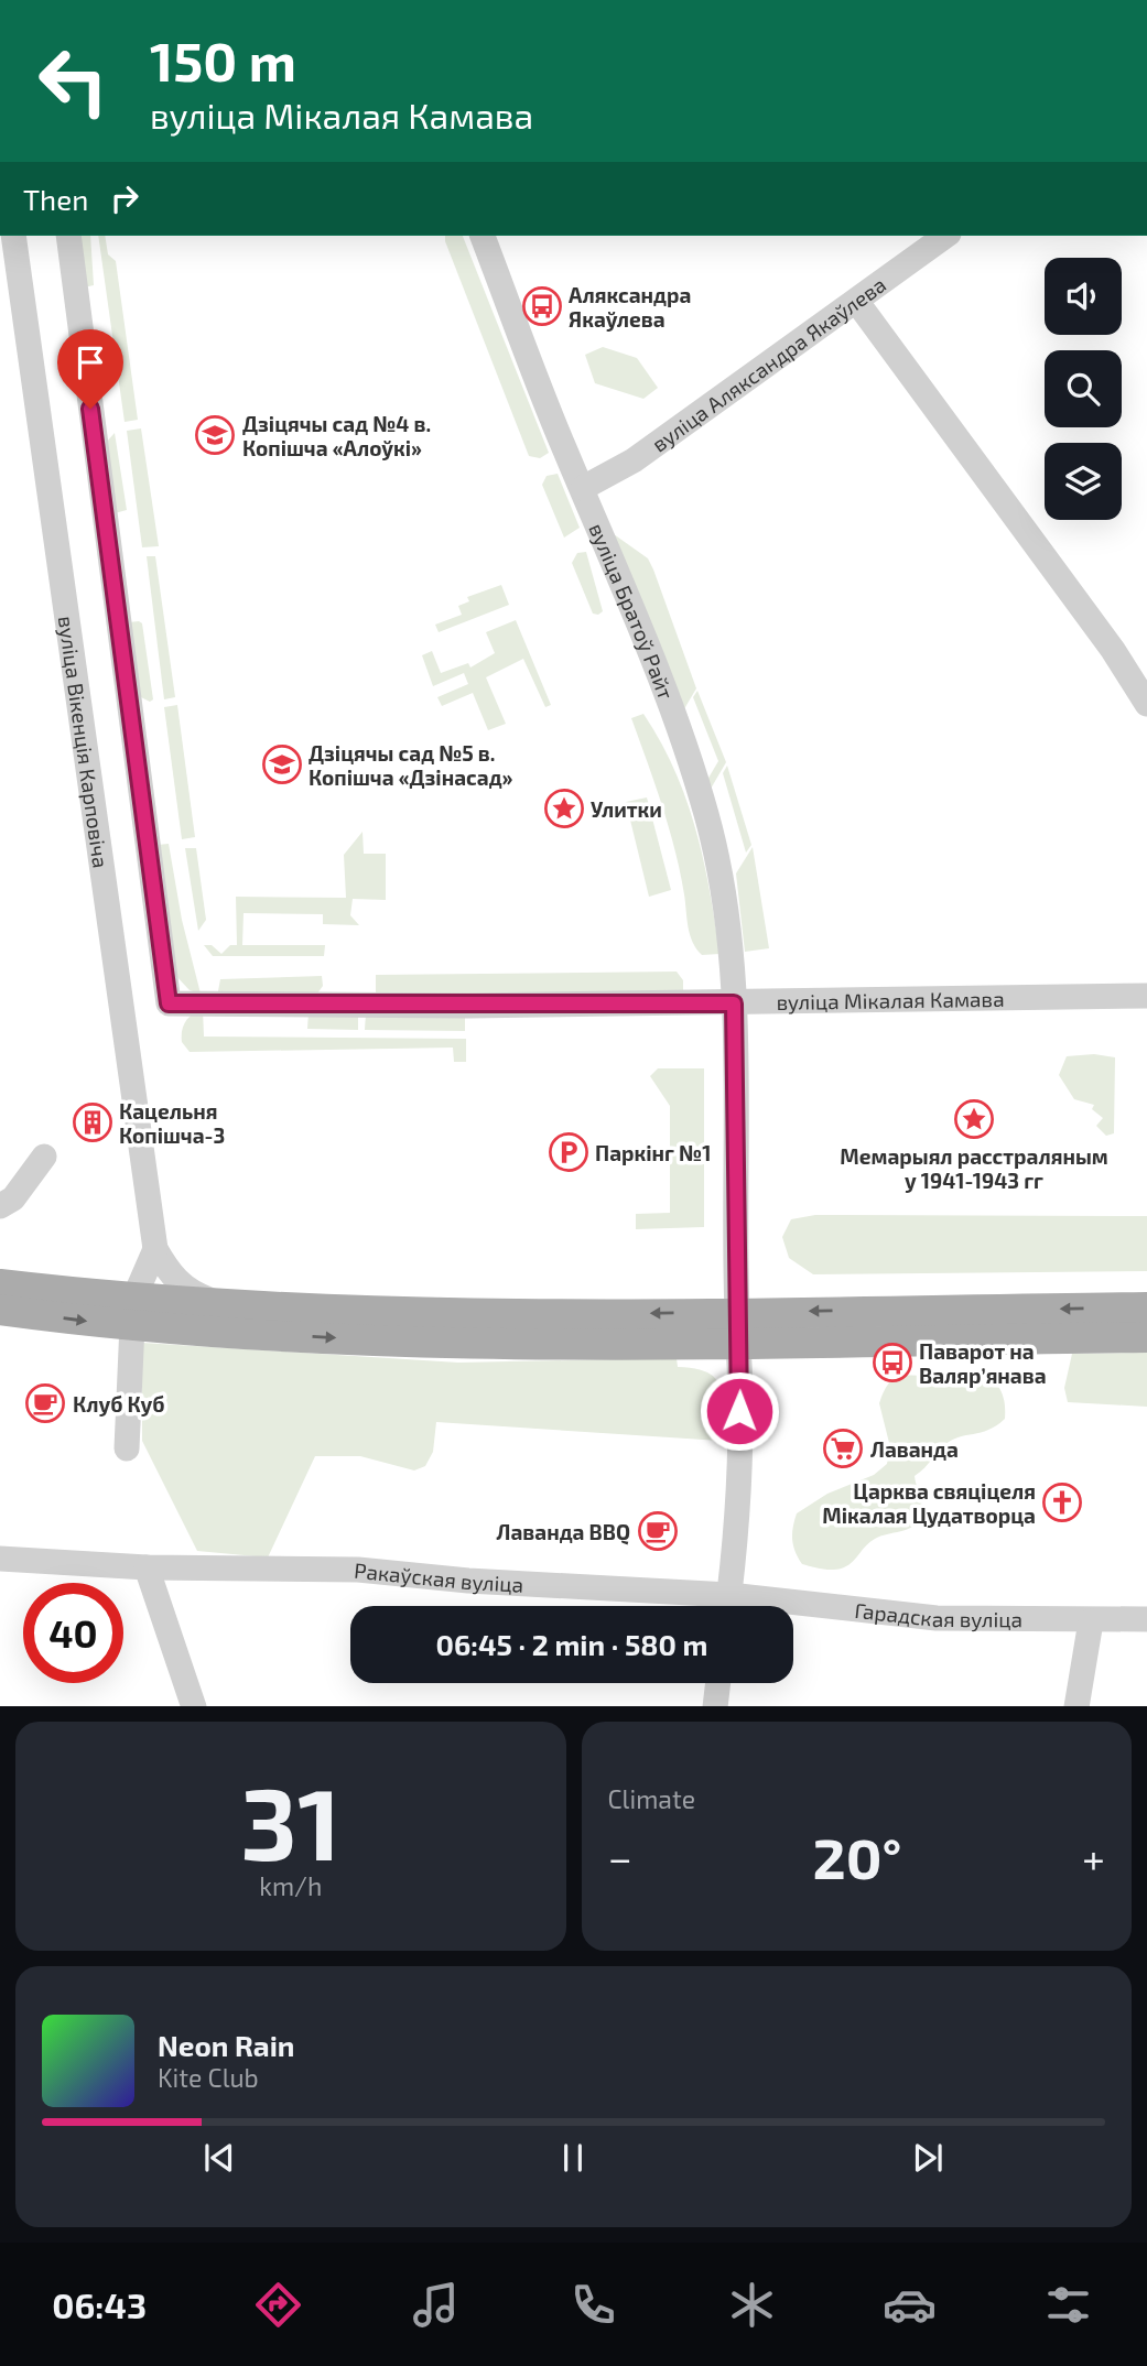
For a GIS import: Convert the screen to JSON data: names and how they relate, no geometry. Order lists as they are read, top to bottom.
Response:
{
  "streets": {
    "street": [
      "вуліца Аляксандра Якаўлева",
      "вуліца Братоў Райт",
      "вуліца Вікенція Карповіча",
      "вуліца Мікалая Камава",
      "Ракаўская вуліца",
      "Гарадская вуліца"
    ]
  },
  "crossings": [
    ["вуліца Аляксандра Якаўлева", "вуліца Братоў Райт"],
    ["вуліца Братоў Райт", "вуліца Мікалая Камава"]
  ],
  "places": {
    "bus stop": ["Аляксандра Якаўлева", "Паварот на Валярʼянава"],
    "school or university": ["Дзіцячы сад №4 в. Копішча «Алоўкі»", "Дзіцячы сад №5 в. Копішча «Дзінасад»"],
    "place": ["Улитки", "Мемарыял расстраляным у 1941-1943 гг"],
    "building": ["Кацельня Копішча-3"],
    "parking": ["Паркінг №1"],
    "cafe": ["Клуб Куб", "Лаванда BBQ"],
    "supermarket": ["Лаванда"],
    "church": ["Царква свяціцеля Мікалая Цудатворца"]
  },
  "page": {
    "turn": ["150 m", "вуліца Мікалая Камава"],
    "then": "Then",
    "limit": "40",
    "trip": "06:45 · 2 min · 580 m",
    "tile": [
      ["31", "km/h"],
      "Climate"
    ],
    "heat": ["−", "20°", "+"],
    "song": ["Neon Rain", "Kite Club"],
    "tabs": "06:43"
  }
}
